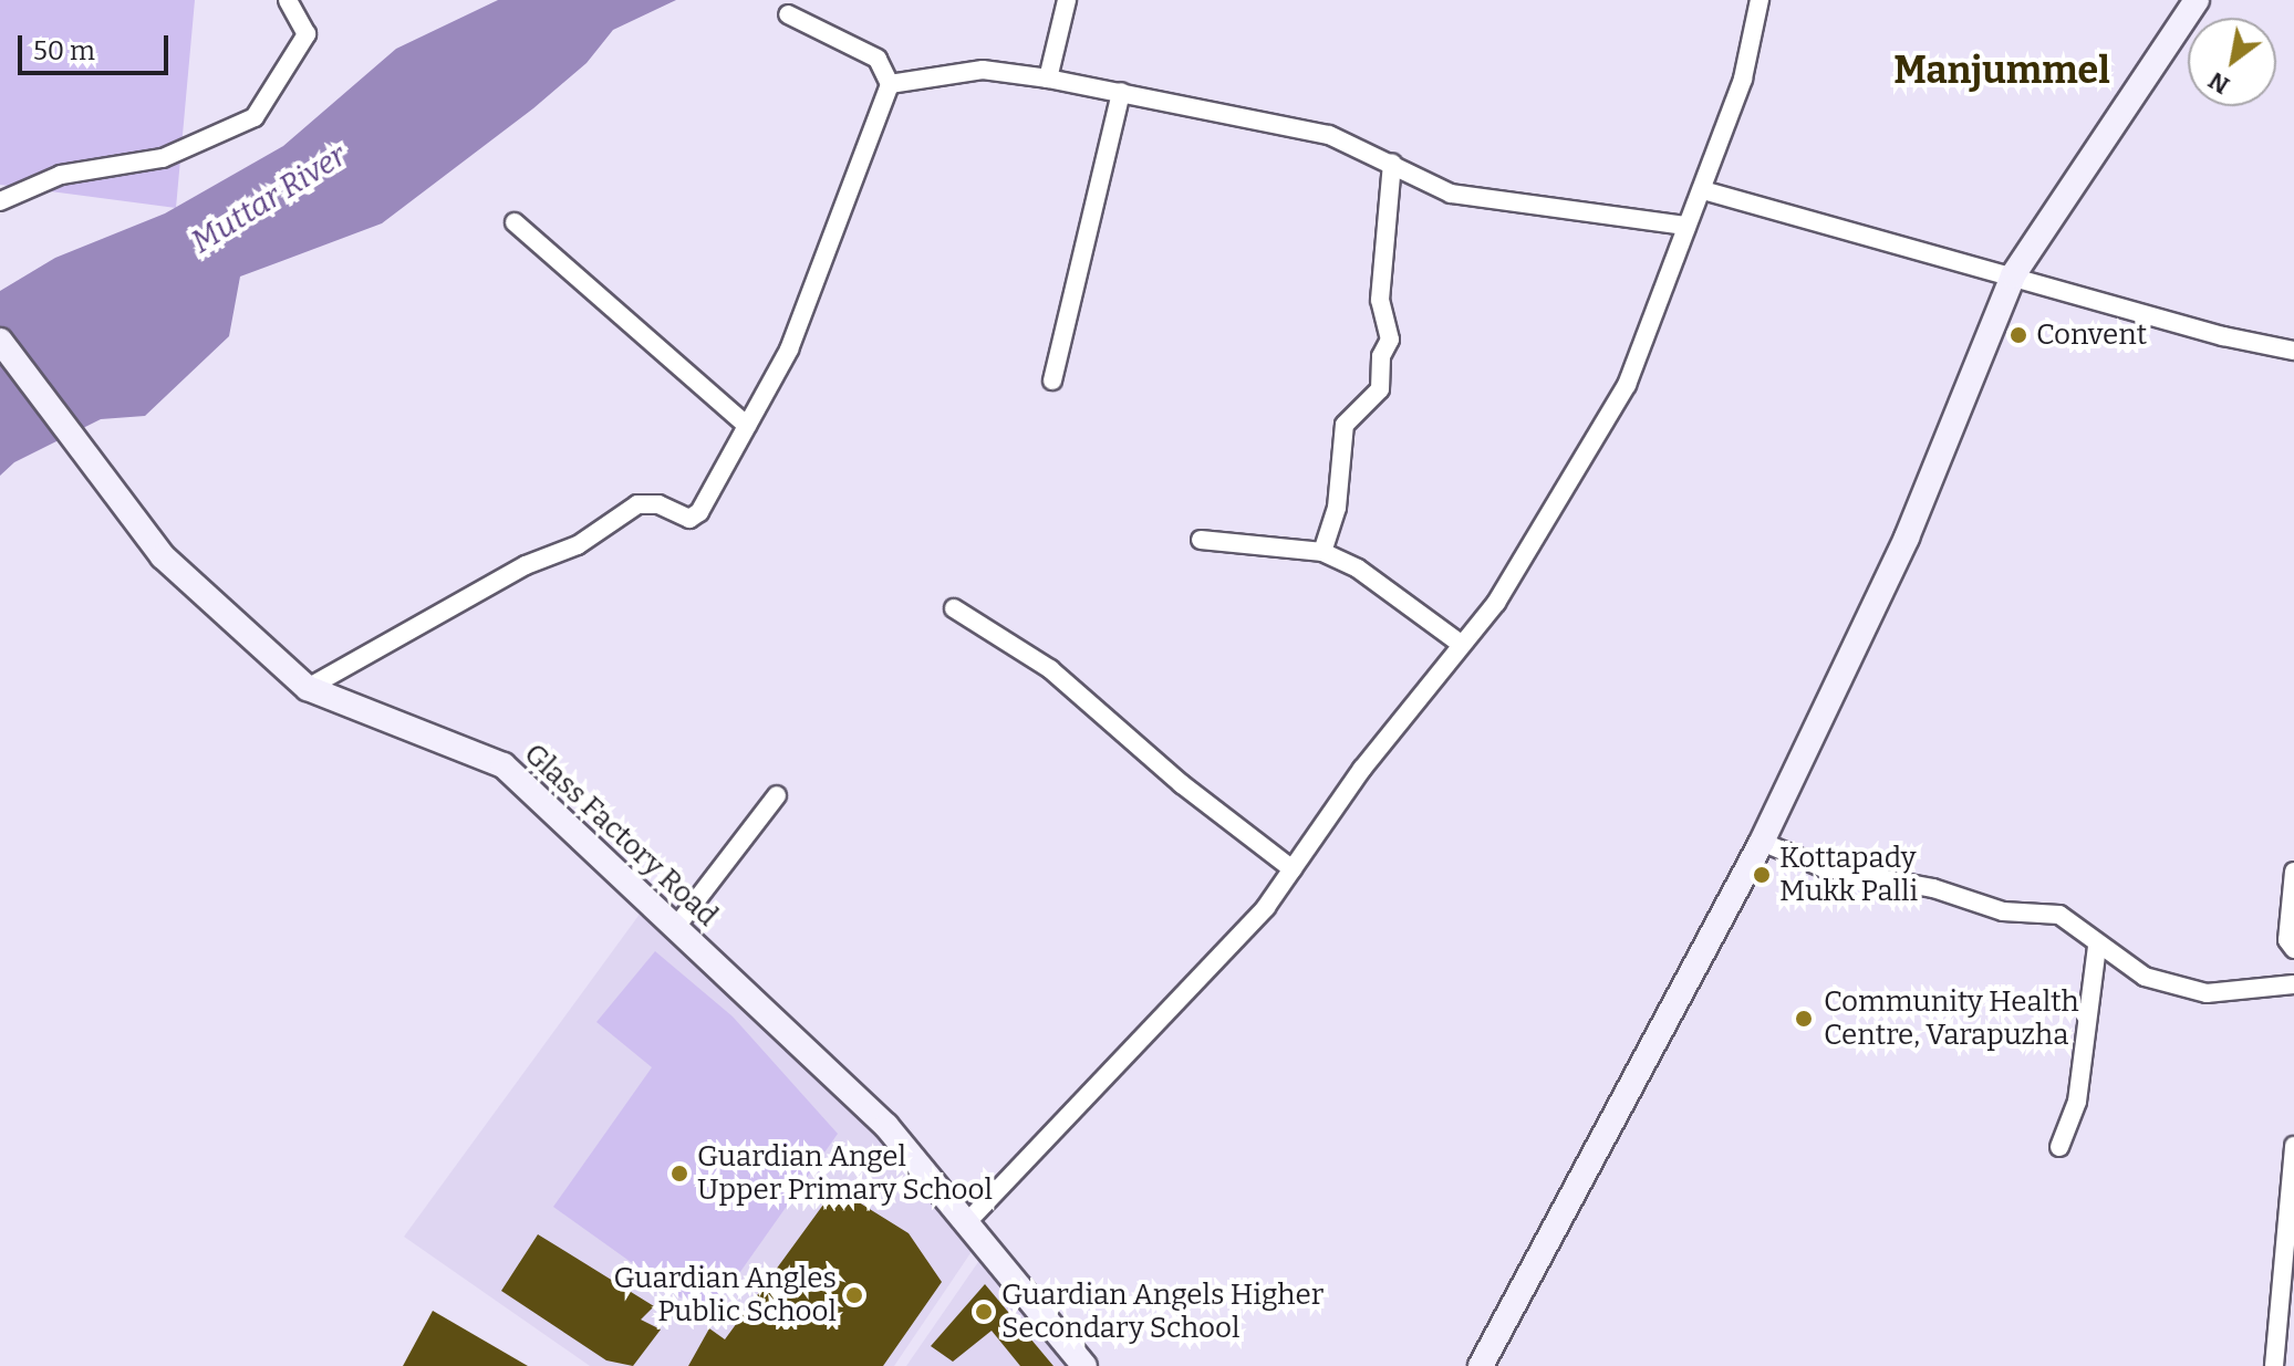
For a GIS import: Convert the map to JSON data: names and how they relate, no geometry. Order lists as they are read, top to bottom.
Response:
{
  "streets": {
    "main road": ["Glass Factory Road"]
  },
  "districts": ["Manjummel"],
  "water": ["Muttar River"],
  "places": [
    "Convent",
    "Kottapady Mukk Palli",
    "Community Health Centre, Varapuzha",
    "Guardian Angel Upper Primary School",
    "Guardian Angles Public School",
    "Guardian Angels Higher Secondary School"
  ],
  "scale_bar": "50 m",
  "north": "bottom left"
}
